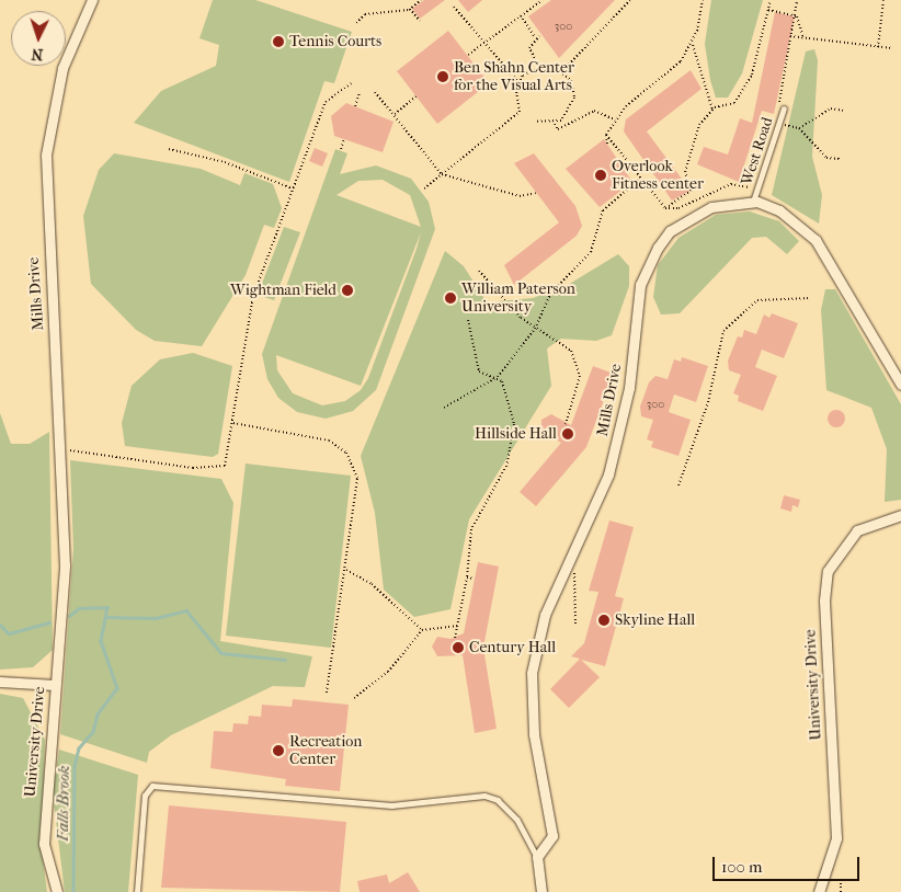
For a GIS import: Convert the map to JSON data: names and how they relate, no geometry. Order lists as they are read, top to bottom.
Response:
{
  "streets": {
    "street": ["Mills Drive", "University Drive"],
    "lane": ["West Road"]
  },
  "crossings": [
    ["West Road", "Mills Drive"],
    ["Mills Drive", "University Drive"]
  ],
  "water": ["Falls Brook"],
  "places": [
    "Tennis Courts",
    "Ben Shahn Center for the Visual Arts",
    "Overlook Fitness center",
    "Wightman Field",
    "William Paterson University",
    "Hillside Hall",
    "Skyline Hall",
    "Century Hall",
    "Recreation Center"
  ],
  "house_numbers": ["300", "300"],
  "scale_bar": "100 m",
  "north": "bottom"
}
